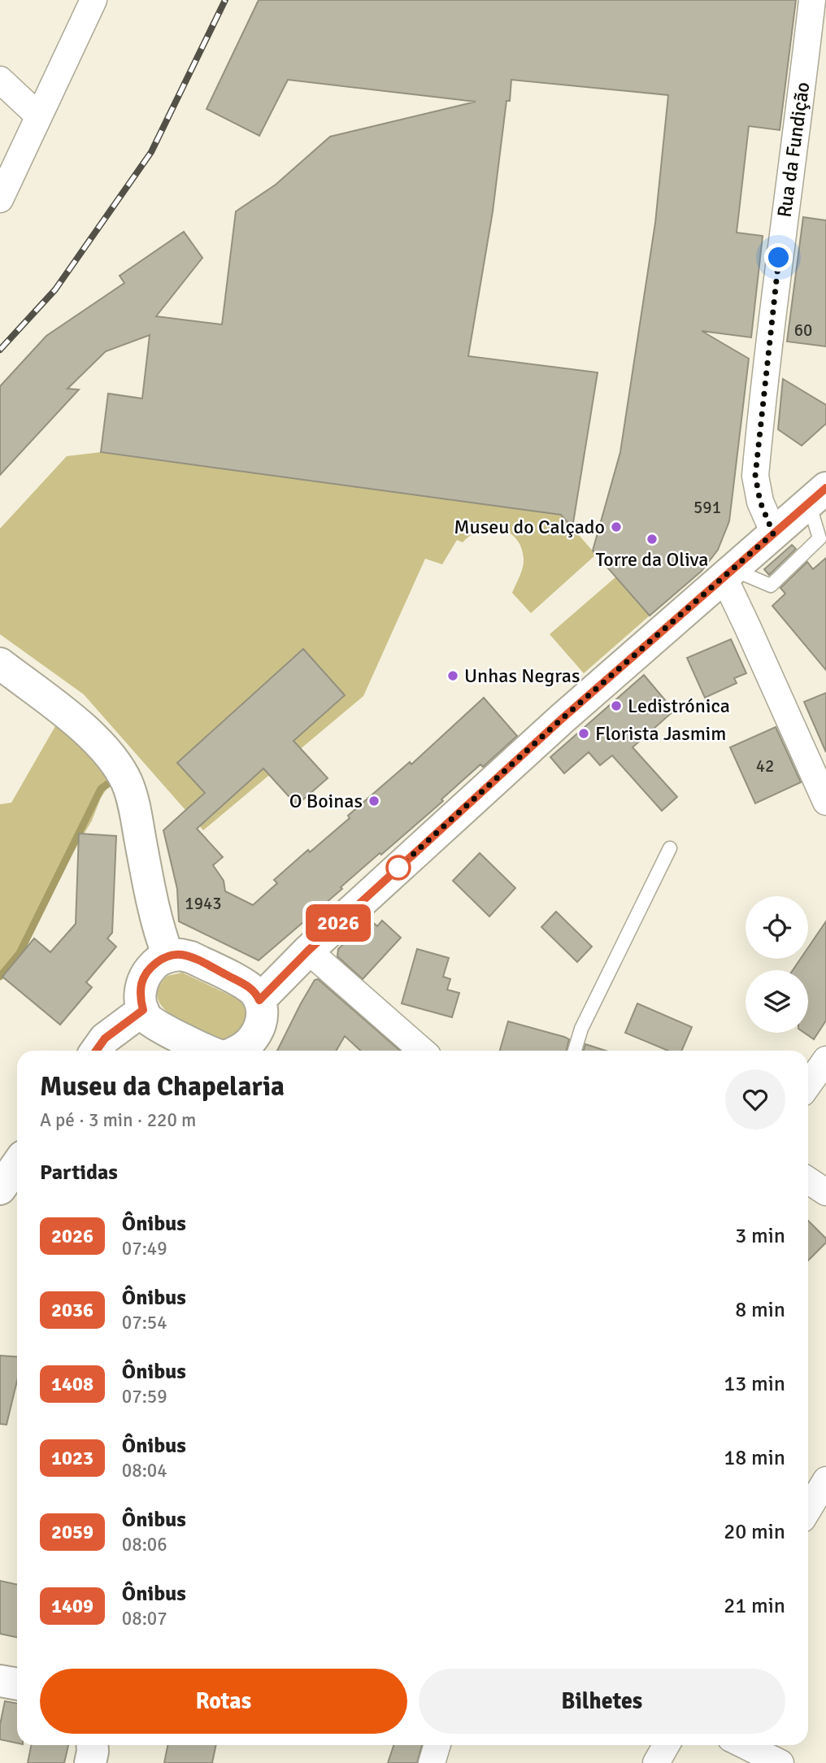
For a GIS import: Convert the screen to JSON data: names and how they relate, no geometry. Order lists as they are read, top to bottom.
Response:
{
  "streets": {
    "street": ["Rua da Fundição"]
  },
  "places": [
    "Museu do Calçado",
    "Torre da Oliva",
    "Unhas Negras",
    "Ledistrónica",
    "Florista Jasmim",
    "O Boinas"
  ],
  "lines": ["bus line 2026"],
  "house_numbers": [
    "60",
    "591",
    "42",
    "1943"
  ],
  "page": {
    "on_map": "2026",
    "heading": [
      ["Museu da Chapelaria", "A pé · 3 min · 220 m"],
      "Partidas"
    ],
    "list": [
      {
        "mark": "2026",
        "name": "Ônibus",
        "note": "07:49",
        "value": "3 min"
      },
      {
        "mark": "2036",
        "name": "Ônibus",
        "note": "07:54",
        "value": "8 min"
      },
      {
        "mark": "1408",
        "name": "Ônibus",
        "note": "07:59",
        "value": "13 min"
      },
      {
        "mark": "1023",
        "name": "Ônibus",
        "note": "08:04",
        "value": "18 min"
      },
      {
        "mark": "2059",
        "name": "Ônibus",
        "note": "08:06",
        "value": "20 min"
      },
      {
        "mark": "1409",
        "name": "Ônibus",
        "note": "08:07",
        "value": "21 min"
      }
    ],
    "buttons": ["Rotas", "Bilhetes"]
  }
}
